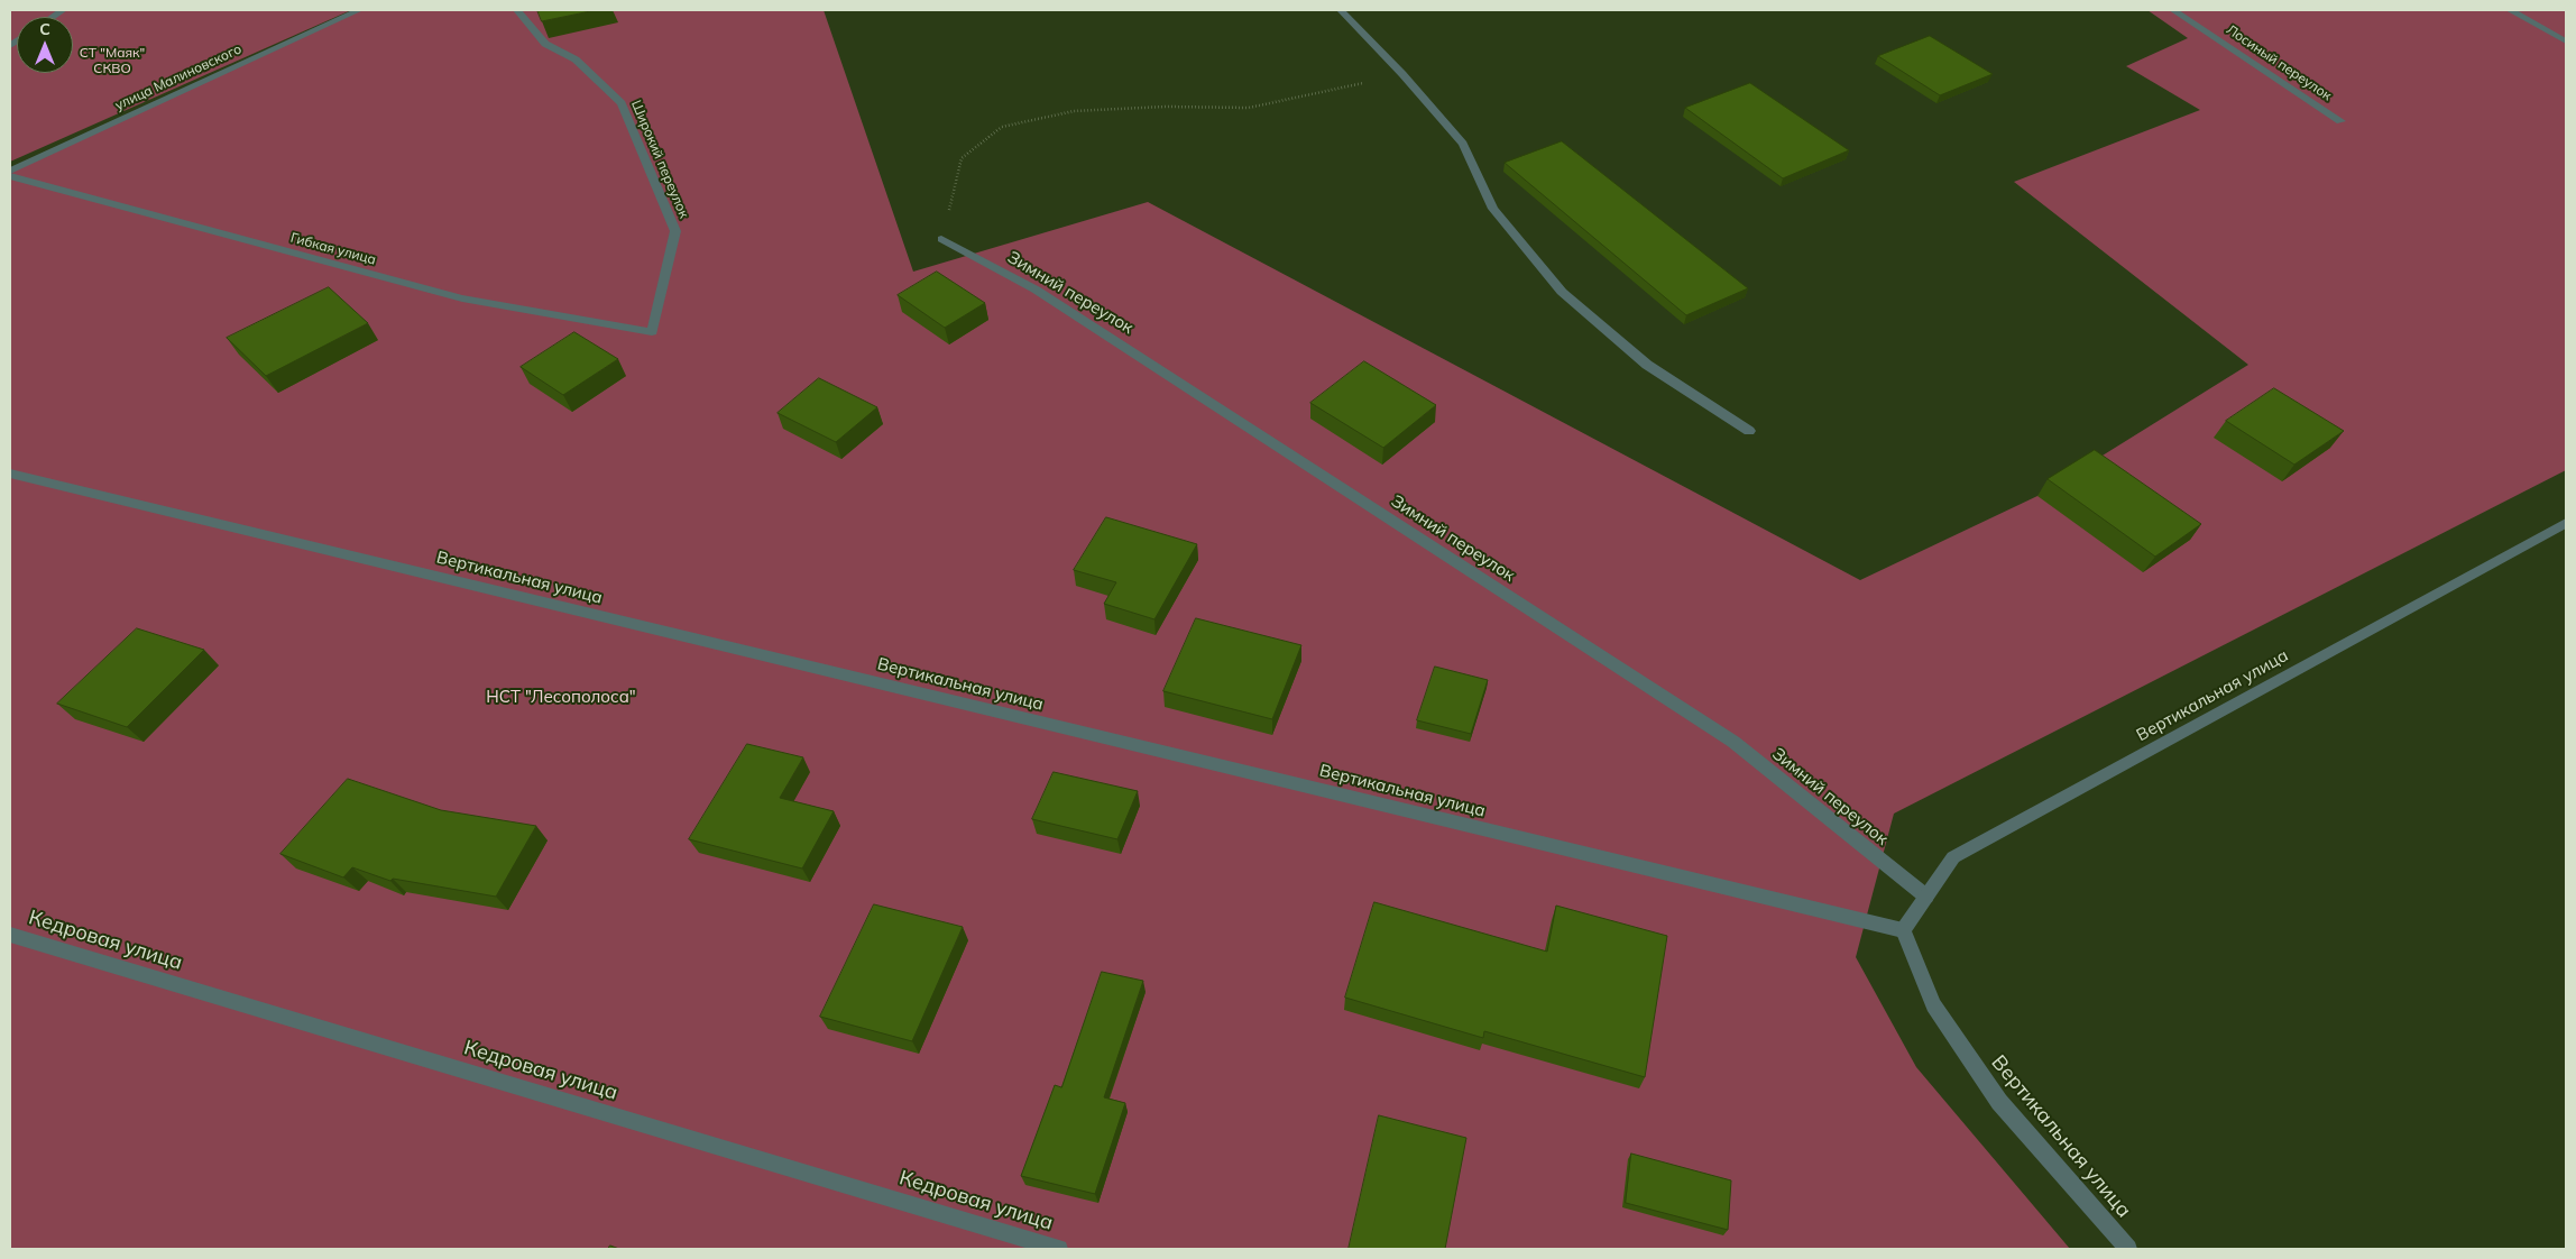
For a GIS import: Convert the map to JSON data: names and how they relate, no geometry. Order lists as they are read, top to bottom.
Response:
{
  "streets": {
    "street": [
      "Лосиный переулок",
      "улица Малиновского",
      "Широкий переулок",
      "Гибкая улица",
      "Зимний переулок",
      "Вертикальная улица",
      "Кедровая улица"
    ]
  },
  "crossings": [
    ["Широкий переулок", "Гибкая улица"],
    ["Зимний переулок", "Вертикальная улица"]
  ],
  "parks": ["СТ \"Маяк\" СКВО", "НСТ \"Лесополоса\""],
  "north": "top"
}
